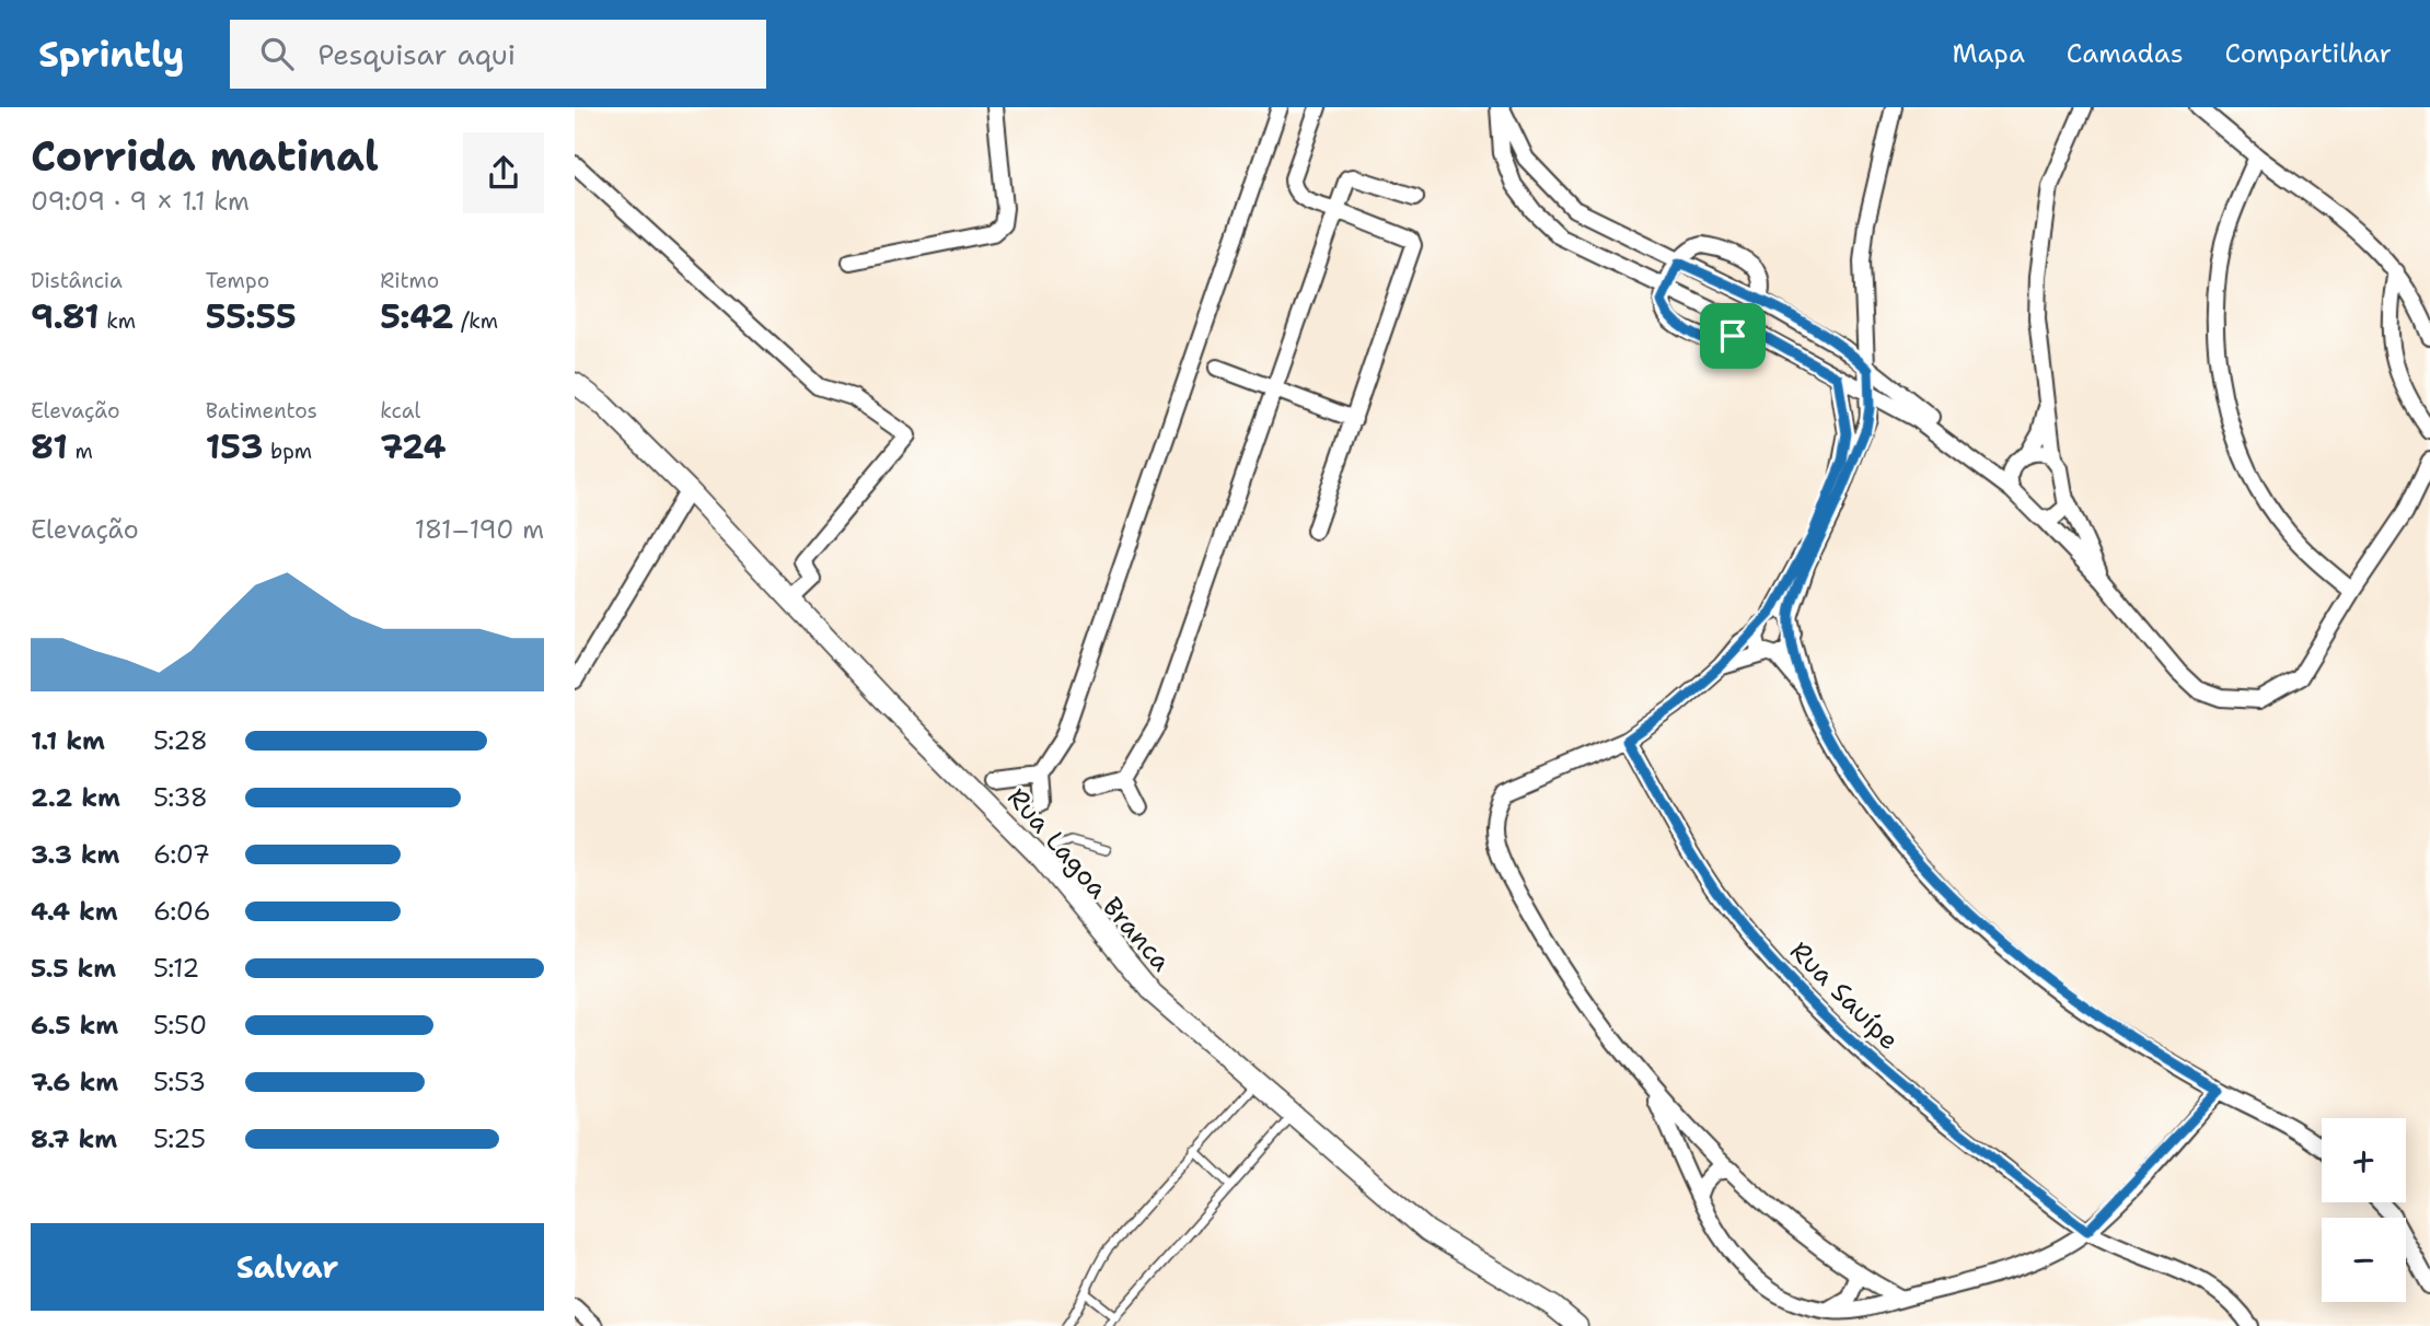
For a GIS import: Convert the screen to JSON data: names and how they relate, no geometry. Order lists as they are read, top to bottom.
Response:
{
  "streets": {
    "street": ["Rua Lagoa Branca", "Rua Sauípe"]
  },
  "page": {
    "header": "Sprintly",
    "search": "Pesquisar aqui",
    "nav": ["Mapa", "Camadas", "Compartilhar"],
    "heading": ["Corrida matinal", "09:09 · 9 × 1.1 km"],
    "stats": [
      ["Distância", "9.81 km"],
      ["Tempo", "55:55"],
      ["Ritmo", "5:42 /km"],
      ["Elevação", "81 m"],
      ["Batimentos", "153 bpm"],
      ["kcal", "724"]
    ],
    "chart": ["Elevação", "181–190 m"],
    "list": [
      {
        "name": "1.1 km",
        "note": "5:28"
      },
      {
        "name": "2.2 km",
        "note": "5:38"
      },
      {
        "name": "3.3 km",
        "note": "6:07"
      },
      {
        "name": "4.4 km",
        "note": "6:06"
      },
      {
        "name": "5.5 km",
        "note": "5:12"
      },
      {
        "name": "6.5 km",
        "note": "5:50"
      },
      {
        "name": "7.6 km",
        "note": "5:53"
      },
      {
        "name": "8.7 km",
        "note": "5:25"
      }
    ],
    "map_buttons": ["+", "−"],
    "buttons": "Salvar"
  }
}
